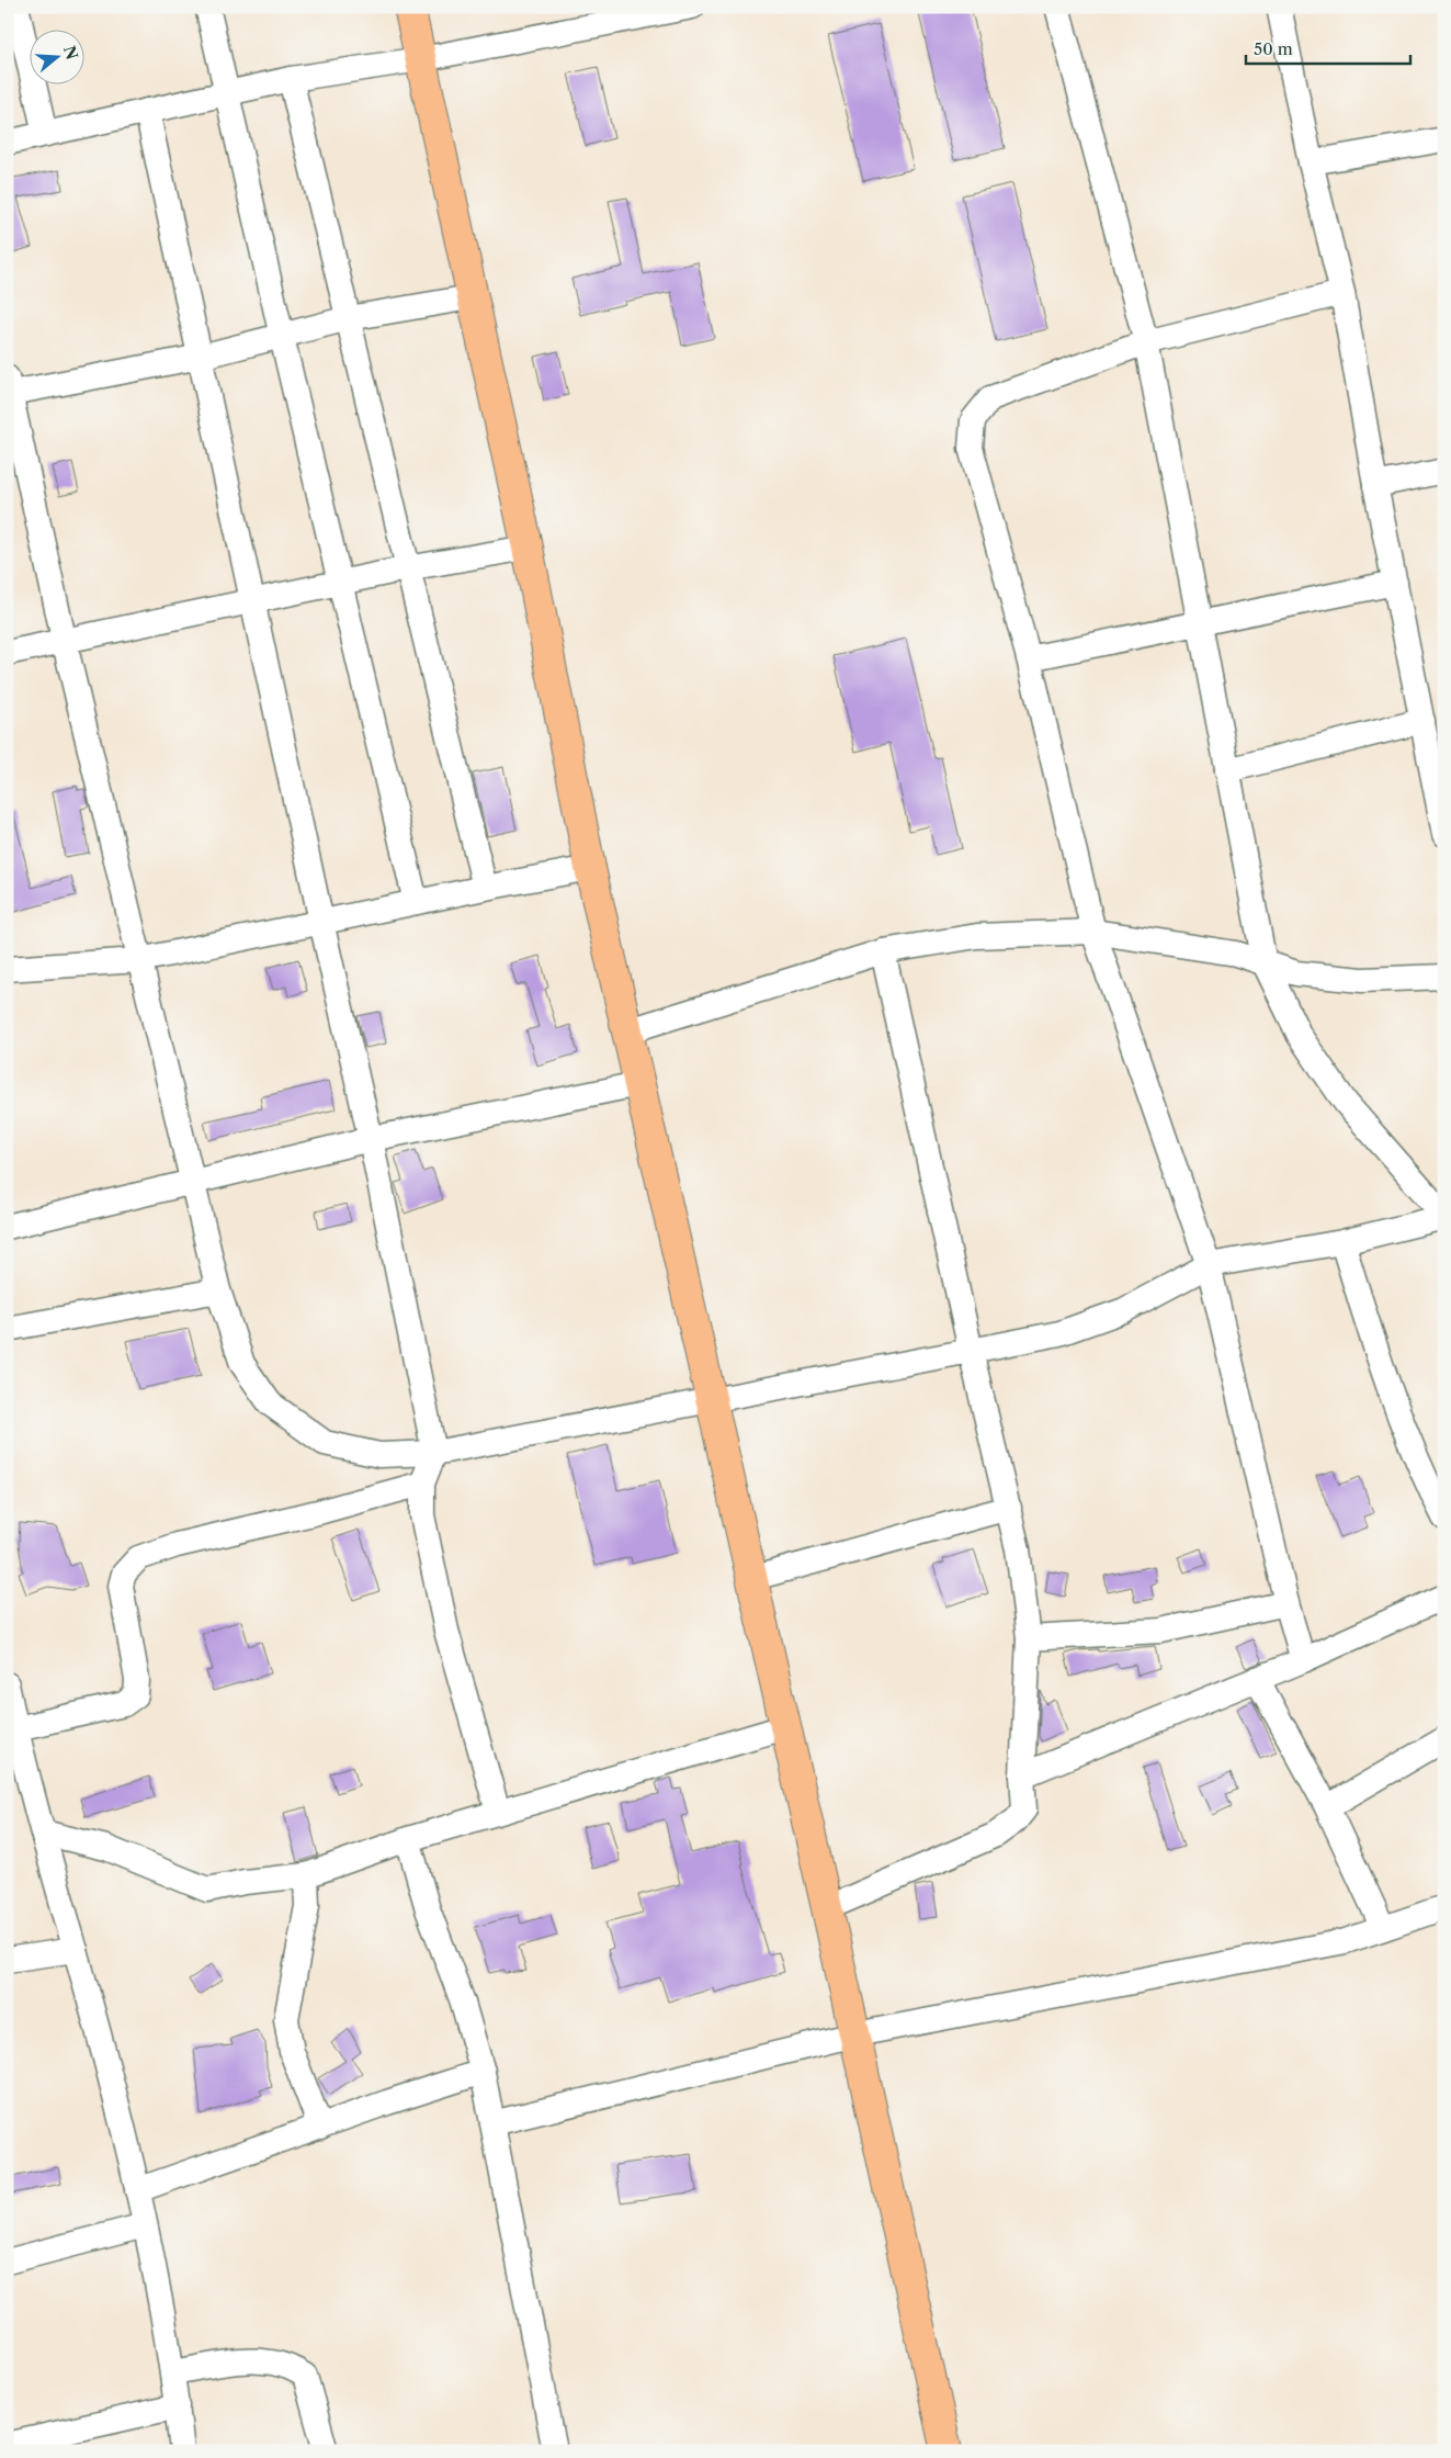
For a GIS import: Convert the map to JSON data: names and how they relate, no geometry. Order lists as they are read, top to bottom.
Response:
{
  "scale_bar": "50 m",
  "north": "right"
}
